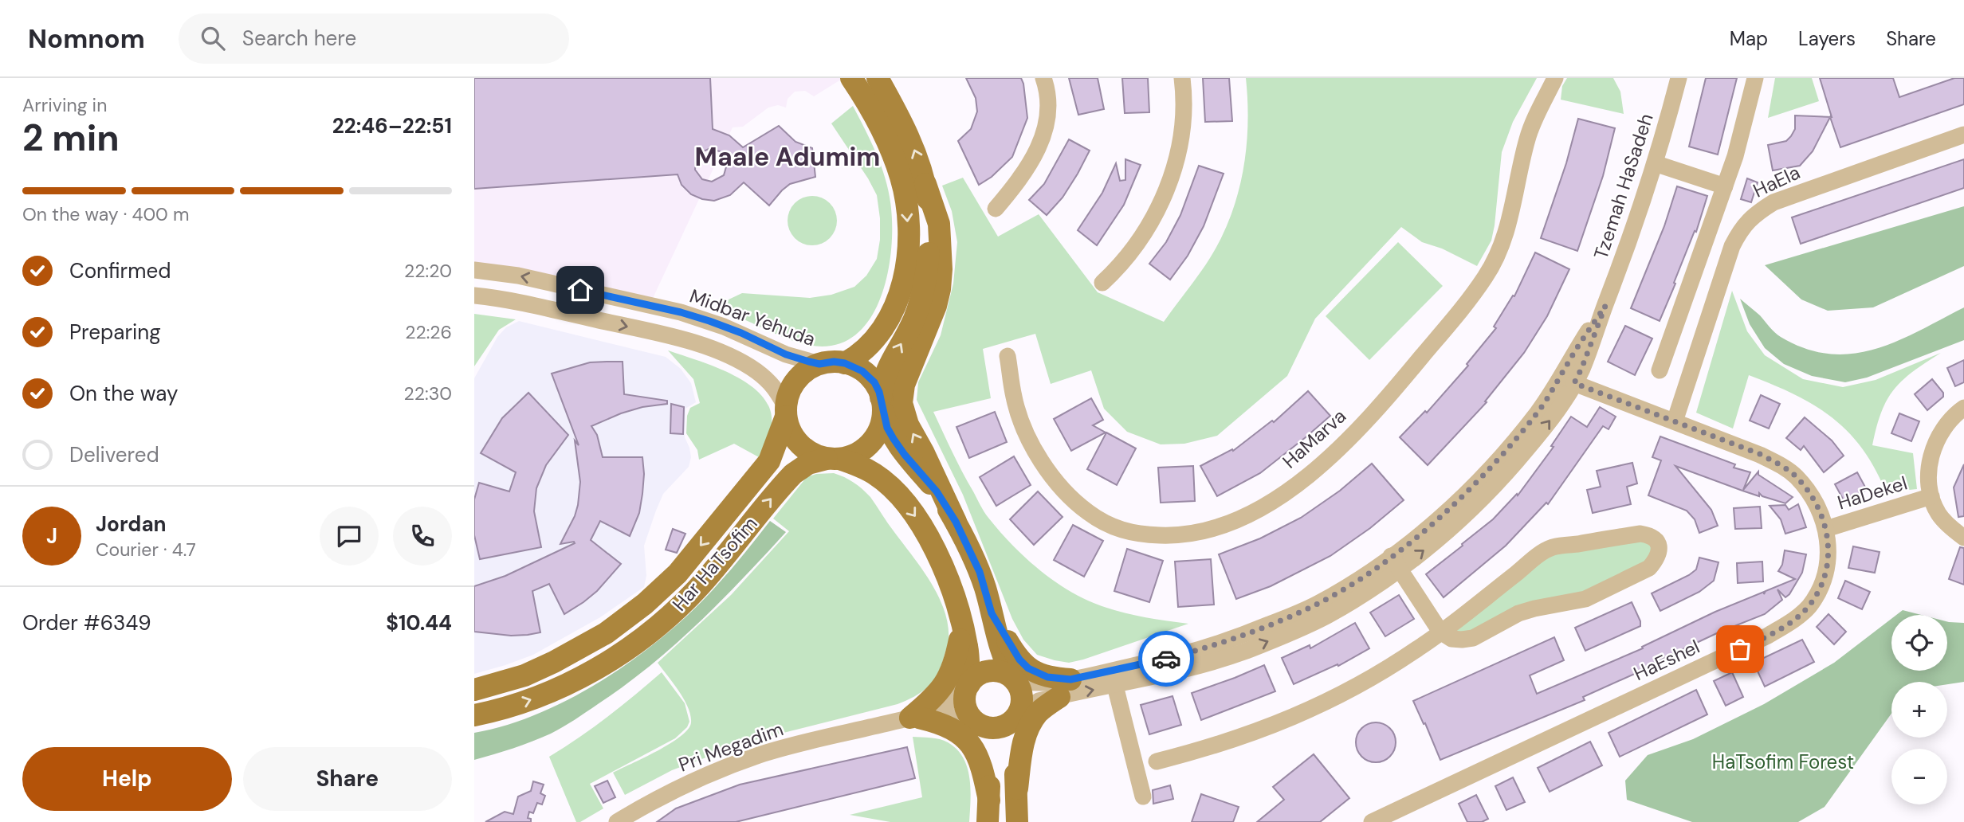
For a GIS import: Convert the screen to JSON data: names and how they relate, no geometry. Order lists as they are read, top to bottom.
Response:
{
  "streets": {
    "main road": ["Har HaTsofim"],
    "street": [
      "HaEla",
      "Tzemah HaSadeh",
      "Midbar Yehuda",
      "HaMarva",
      "HaDekel",
      "HaEshel",
      "Pri Megadim"
    ]
  },
  "crossings": [
    ["HaEla", "HaEshel"],
    ["Tzemah HaSadeh", "HaEshel"],
    ["Tzemah HaSadeh", "Pri Megadim"],
    ["Midbar Yehuda", "Har HaTsofim"],
    ["HaDekel", "HaEshel"]
  ],
  "districts": ["Maale Adumim"],
  "parks": ["HaTsofim Forest"],
  "page": {
    "header": "Nomnom",
    "search": "Search here",
    "nav": ["Map", "Layers", "Share"],
    "heading": ["2 min", "Arriving in", "22:46–22:51"],
    "panel": [
      "Jordan",
      "Courier · 4.7",
      "Order #6349",
      "$10.44"
    ],
    "bar": "On the way · 400 m",
    "list": [
      ["Confirmed", "22:20"],
      ["Preparing", "22:26"],
      ["On the way", "22:30"],
      "Delivered"
    ],
    "round": "J",
    "map_buttons": ["+", "−"],
    "buttons": ["Help", "Share"]
  }
}
